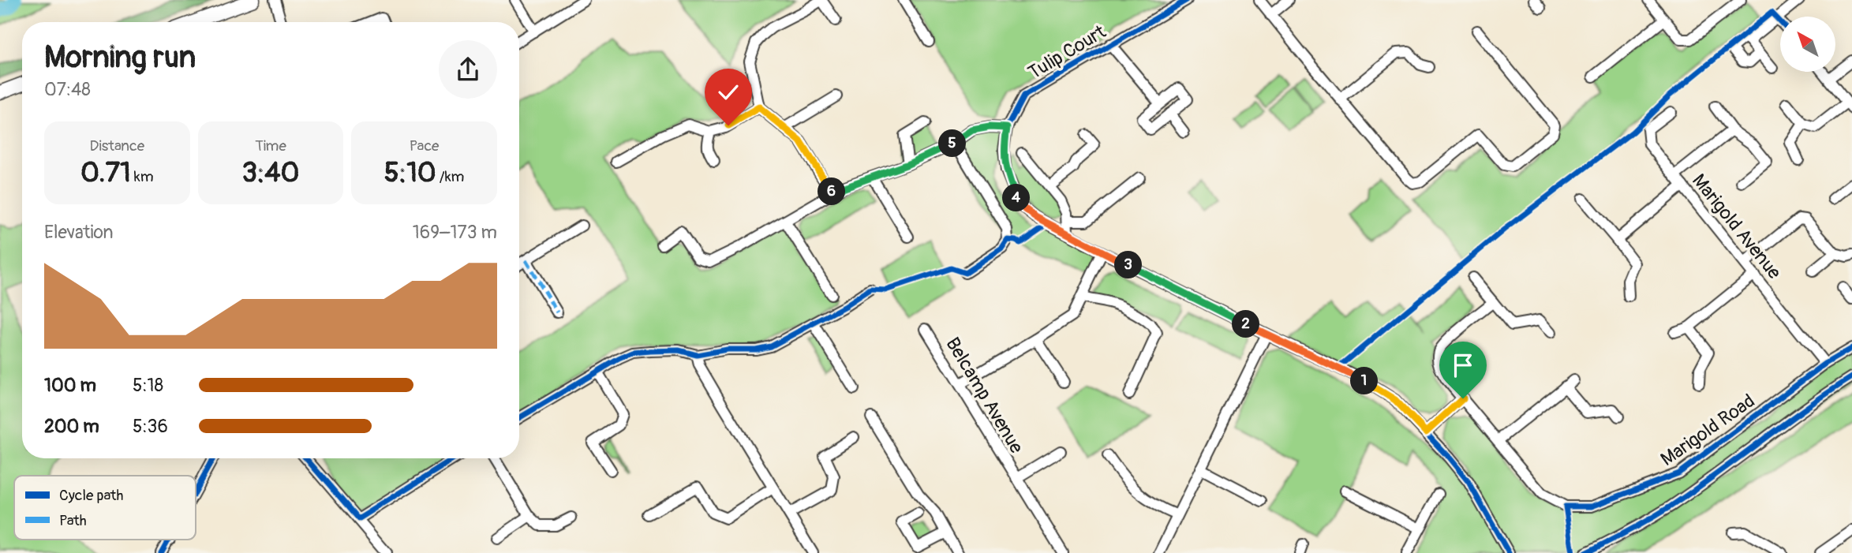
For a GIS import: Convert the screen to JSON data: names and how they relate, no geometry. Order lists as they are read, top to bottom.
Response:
{
  "streets": {
    "street": [
      "Tulip Court",
      "Marigold Avenue",
      "Belcamp Avenue",
      "Marigold Road"
    ]
  },
  "crossings": [
    ["Marigold Avenue", "Marigold Road"]
  ],
  "legend": ["Cycle path", "Path"],
  "north": "top left",
  "page": {
    "heading": ["Morning run", "07:48"],
    "stats": [
      ["Distance", "0.71 km"],
      ["Time", "3:40"],
      ["Pace", "5:10 /km"]
    ],
    "pins": [
      "5",
      "6",
      "4",
      "3",
      "2",
      "1"
    ],
    "chart": ["Elevation", "169–173 m"],
    "list": [
      {
        "name": "100 m",
        "note": "5:18"
      },
      {
        "name": "200 m",
        "note": "5:36"
      }
    ]
  }
}
